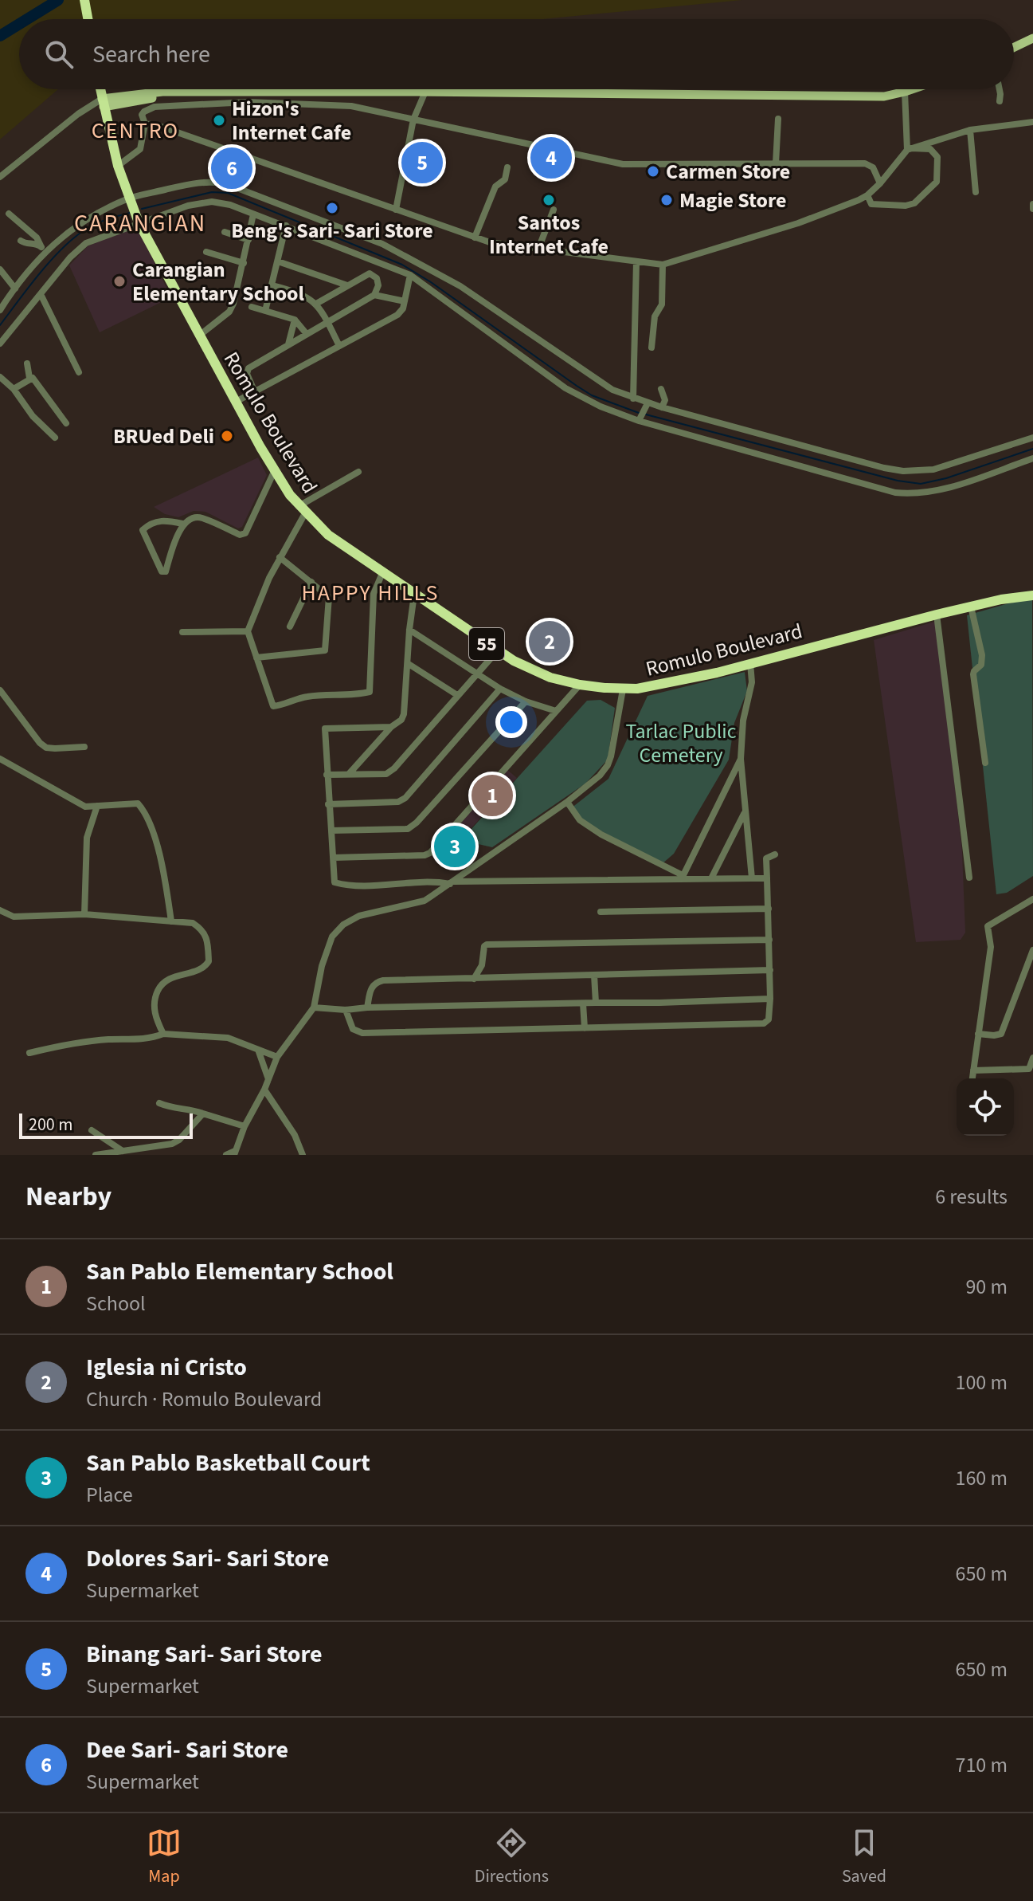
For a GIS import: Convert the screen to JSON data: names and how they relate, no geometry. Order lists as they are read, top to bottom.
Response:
{
  "streets": {
    "highway": ["Romulo Boulevard", "55"]
  },
  "districts": ["CENTRO", "CARANGIAN", "HAPPY HILLS"],
  "parks": ["Tarlac Public Cemetery"],
  "places": [
    "Hizon's Internet Cafe",
    "Carmen Store",
    "Santos Internet Cafe",
    "Magie Store",
    "Beng's Sari- Sari Store",
    "Carangian Elementary School",
    "BRUed Deli"
  ],
  "scale_bar": "200 m",
  "page": {
    "search": "Search here",
    "pins": [
      "4",
      "5",
      "6",
      "2",
      "1",
      "3"
    ],
    "scale": "200 m",
    "heading": ["Nearby", "6 results"],
    "list": [
      {
        "mark": "1",
        "name": "San Pablo Elementary School",
        "note": "School",
        "value": "90 m"
      },
      {
        "mark": "2",
        "name": "Iglesia ni Cristo",
        "note": "Church · Romulo Boulevard",
        "value": "100 m"
      },
      {
        "mark": "3",
        "name": "San Pablo Basketball Court",
        "note": "Place",
        "value": "160 m"
      },
      {
        "mark": "4",
        "name": "Dolores Sari- Sari Store",
        "note": "Supermarket",
        "value": "650 m"
      },
      {
        "mark": "5",
        "name": "Binang Sari- Sari Store",
        "note": "Supermarket",
        "value": "650 m"
      },
      {
        "mark": "6",
        "name": "Dee Sari- Sari Store",
        "note": "Supermarket",
        "value": "710 m"
      }
    ],
    "nav": ["Map", "Directions", "Saved"]
  }
}
